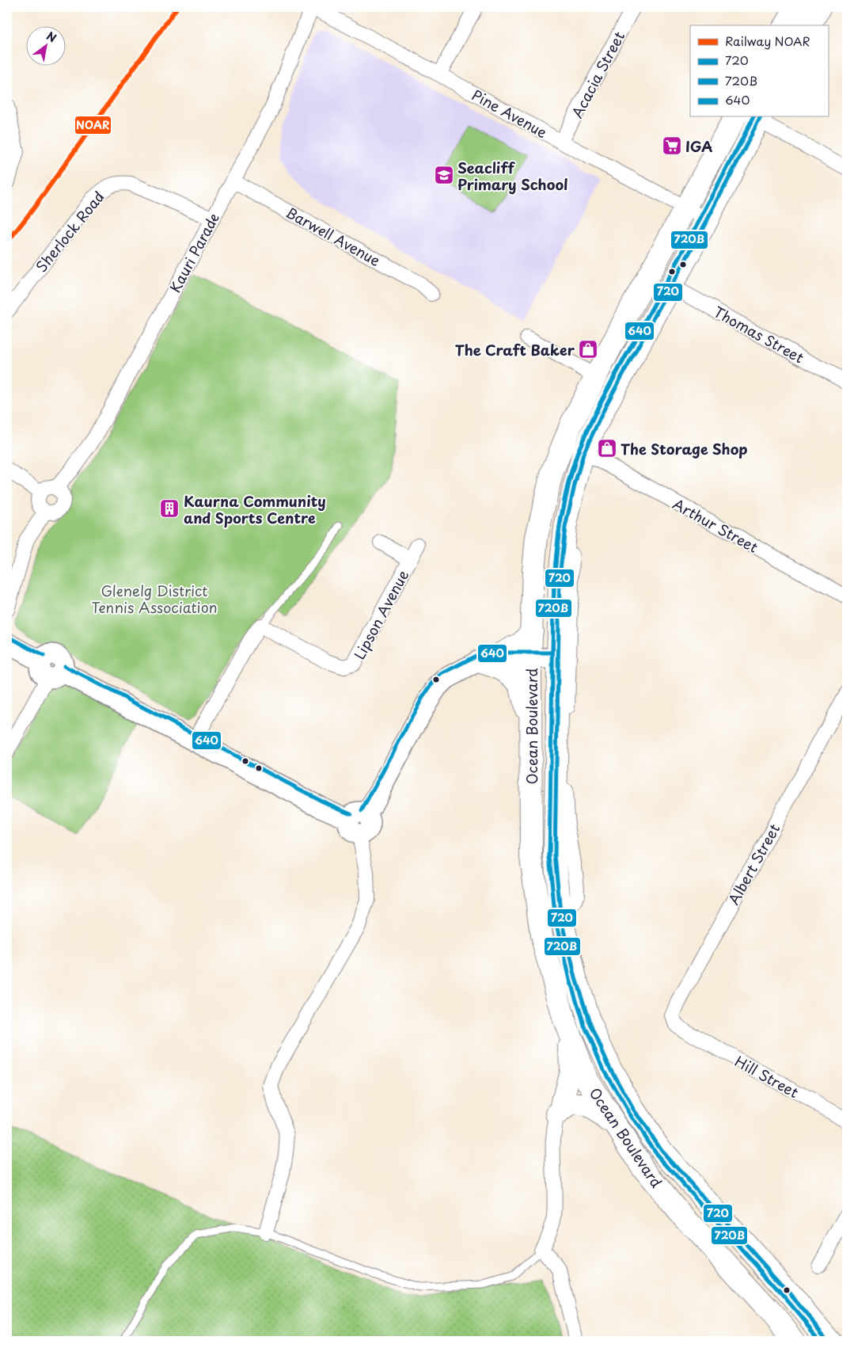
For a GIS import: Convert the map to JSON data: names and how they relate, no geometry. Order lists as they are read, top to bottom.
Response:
{
  "streets": {
    "main road": ["Ocean Boulevard"],
    "street": [
      "Acacia Street",
      "Pine Avenue",
      "Sherlock Road",
      "Barwell Avenue",
      "Kauri Parade",
      "Thomas Street",
      "Arthur Street",
      "Lipson Avenue",
      "Albert Street",
      "Hill Street"
    ]
  },
  "crossings": [
    ["Acacia Street", "Pine Avenue"],
    ["Pine Avenue", "Kauri Parade"],
    ["Pine Avenue", "Ocean Boulevard"],
    ["Sherlock Road", "Kauri Parade"],
    ["Barwell Avenue", "Kauri Parade"],
    ["Thomas Street", "Ocean Boulevard"],
    ["Arthur Street", "Ocean Boulevard"],
    ["Albert Street", "Hill Street"]
  ],
  "parks": ["Glenelg District Tennis Association"],
  "places": {
    "supermarket": ["IGA"],
    "school or university": ["Seacliff Primary School"],
    "shop": ["The Craft Baker", "The Storage Shop"],
    "building": ["Kaurna Community and Sports Centre"]
  },
  "lines": [
    "rail line NOAR",
    "transit line 720",
    "transit line 720B",
    "transit line 640"
  ],
  "legend": [
    "Railway NOAR",
    "720",
    "720B",
    "640"
  ],
  "north": "top right"
}
